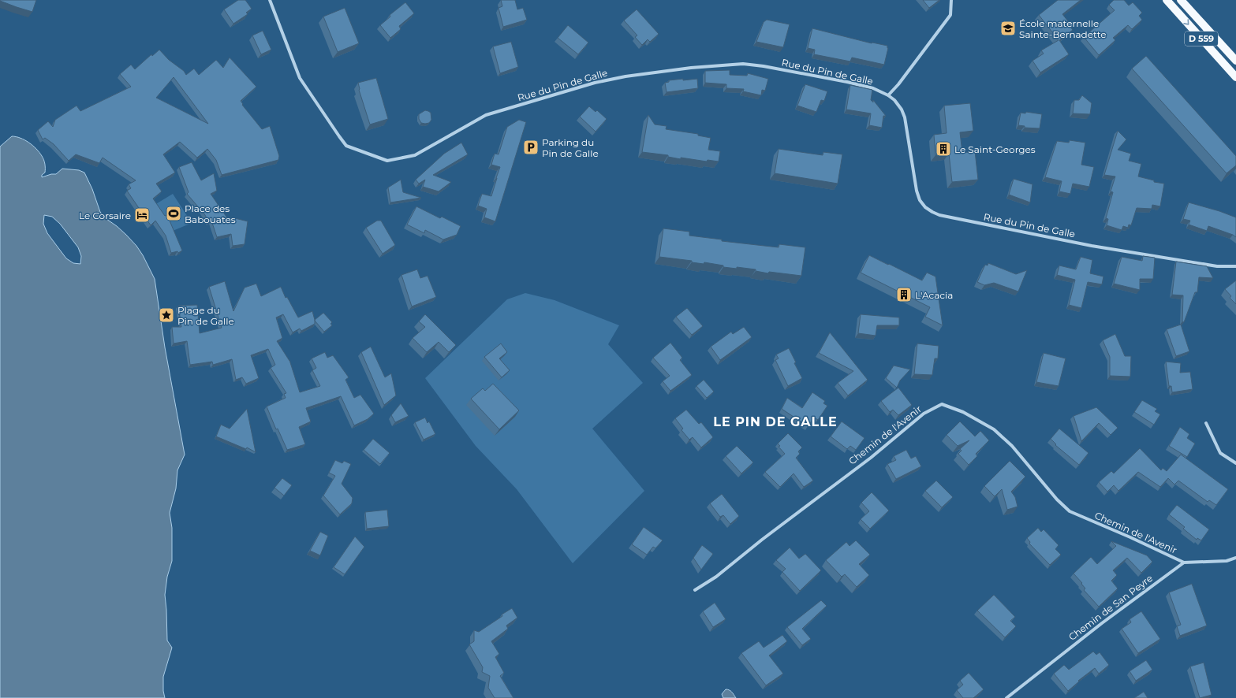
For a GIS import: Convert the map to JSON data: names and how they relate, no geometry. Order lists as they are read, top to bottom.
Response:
{
  "streets": {
    "main road": ["D 559"],
    "street": ["Rue du Pin de Galle", "Chemin de l'Avenir", "Chemin de San Peyre"]
  },
  "crossings": [
    ["Chemin de l'Avenir", "Chemin de San Peyre"]
  ],
  "districts": ["LE PIN DE GALLE"],
  "places": {
    "school or university": ["École maternelle Sainte-Bernadette"],
    "parking": ["Parking du Pin de Galle"],
    "building": ["Le Saint-Georges", "L'Acacia"],
    "sports": ["Place des Babouates"],
    "hotel": ["Le Corsaire"],
    "place": ["Plage du Pin de Galle"]
  }
}
